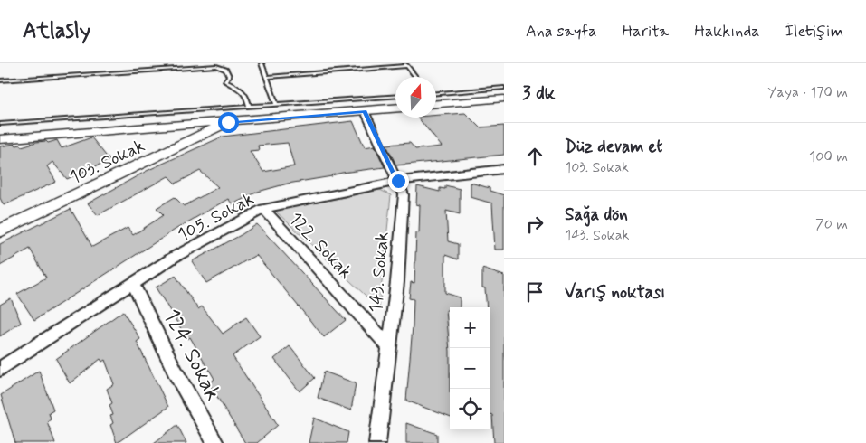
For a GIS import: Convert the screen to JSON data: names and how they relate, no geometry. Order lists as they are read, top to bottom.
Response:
{
  "streets": {
    "main road": ["103. Sokak"],
    "street": [
      "105. Sokak",
      "122. Sokak",
      "143. Sokak",
      "124. Sokak"
    ]
  },
  "crossings": [
    ["103. Sokak", "143. Sokak"],
    ["105. Sokak", "122. Sokak"],
    ["105. Sokak", "143. Sokak"],
    ["105. Sokak", "124. Sokak"],
    ["122. Sokak", "143. Sokak"]
  ],
  "north": "top",
  "page": {
    "header": "Atlasly",
    "nav": [
      "Ana sayfa",
      "Harita",
      "Hakkında",
      "İletişim"
    ],
    "heading": ["3 dk", "Yaya · 170 m"],
    "list": [
      ["Düz devam et", "103. Sokak", "100 m"],
      ["Sağa dön", "143. Sokak", "70 m"],
      "Varış noktası"
    ],
    "map_buttons": ["+", "−"]
  }
}
